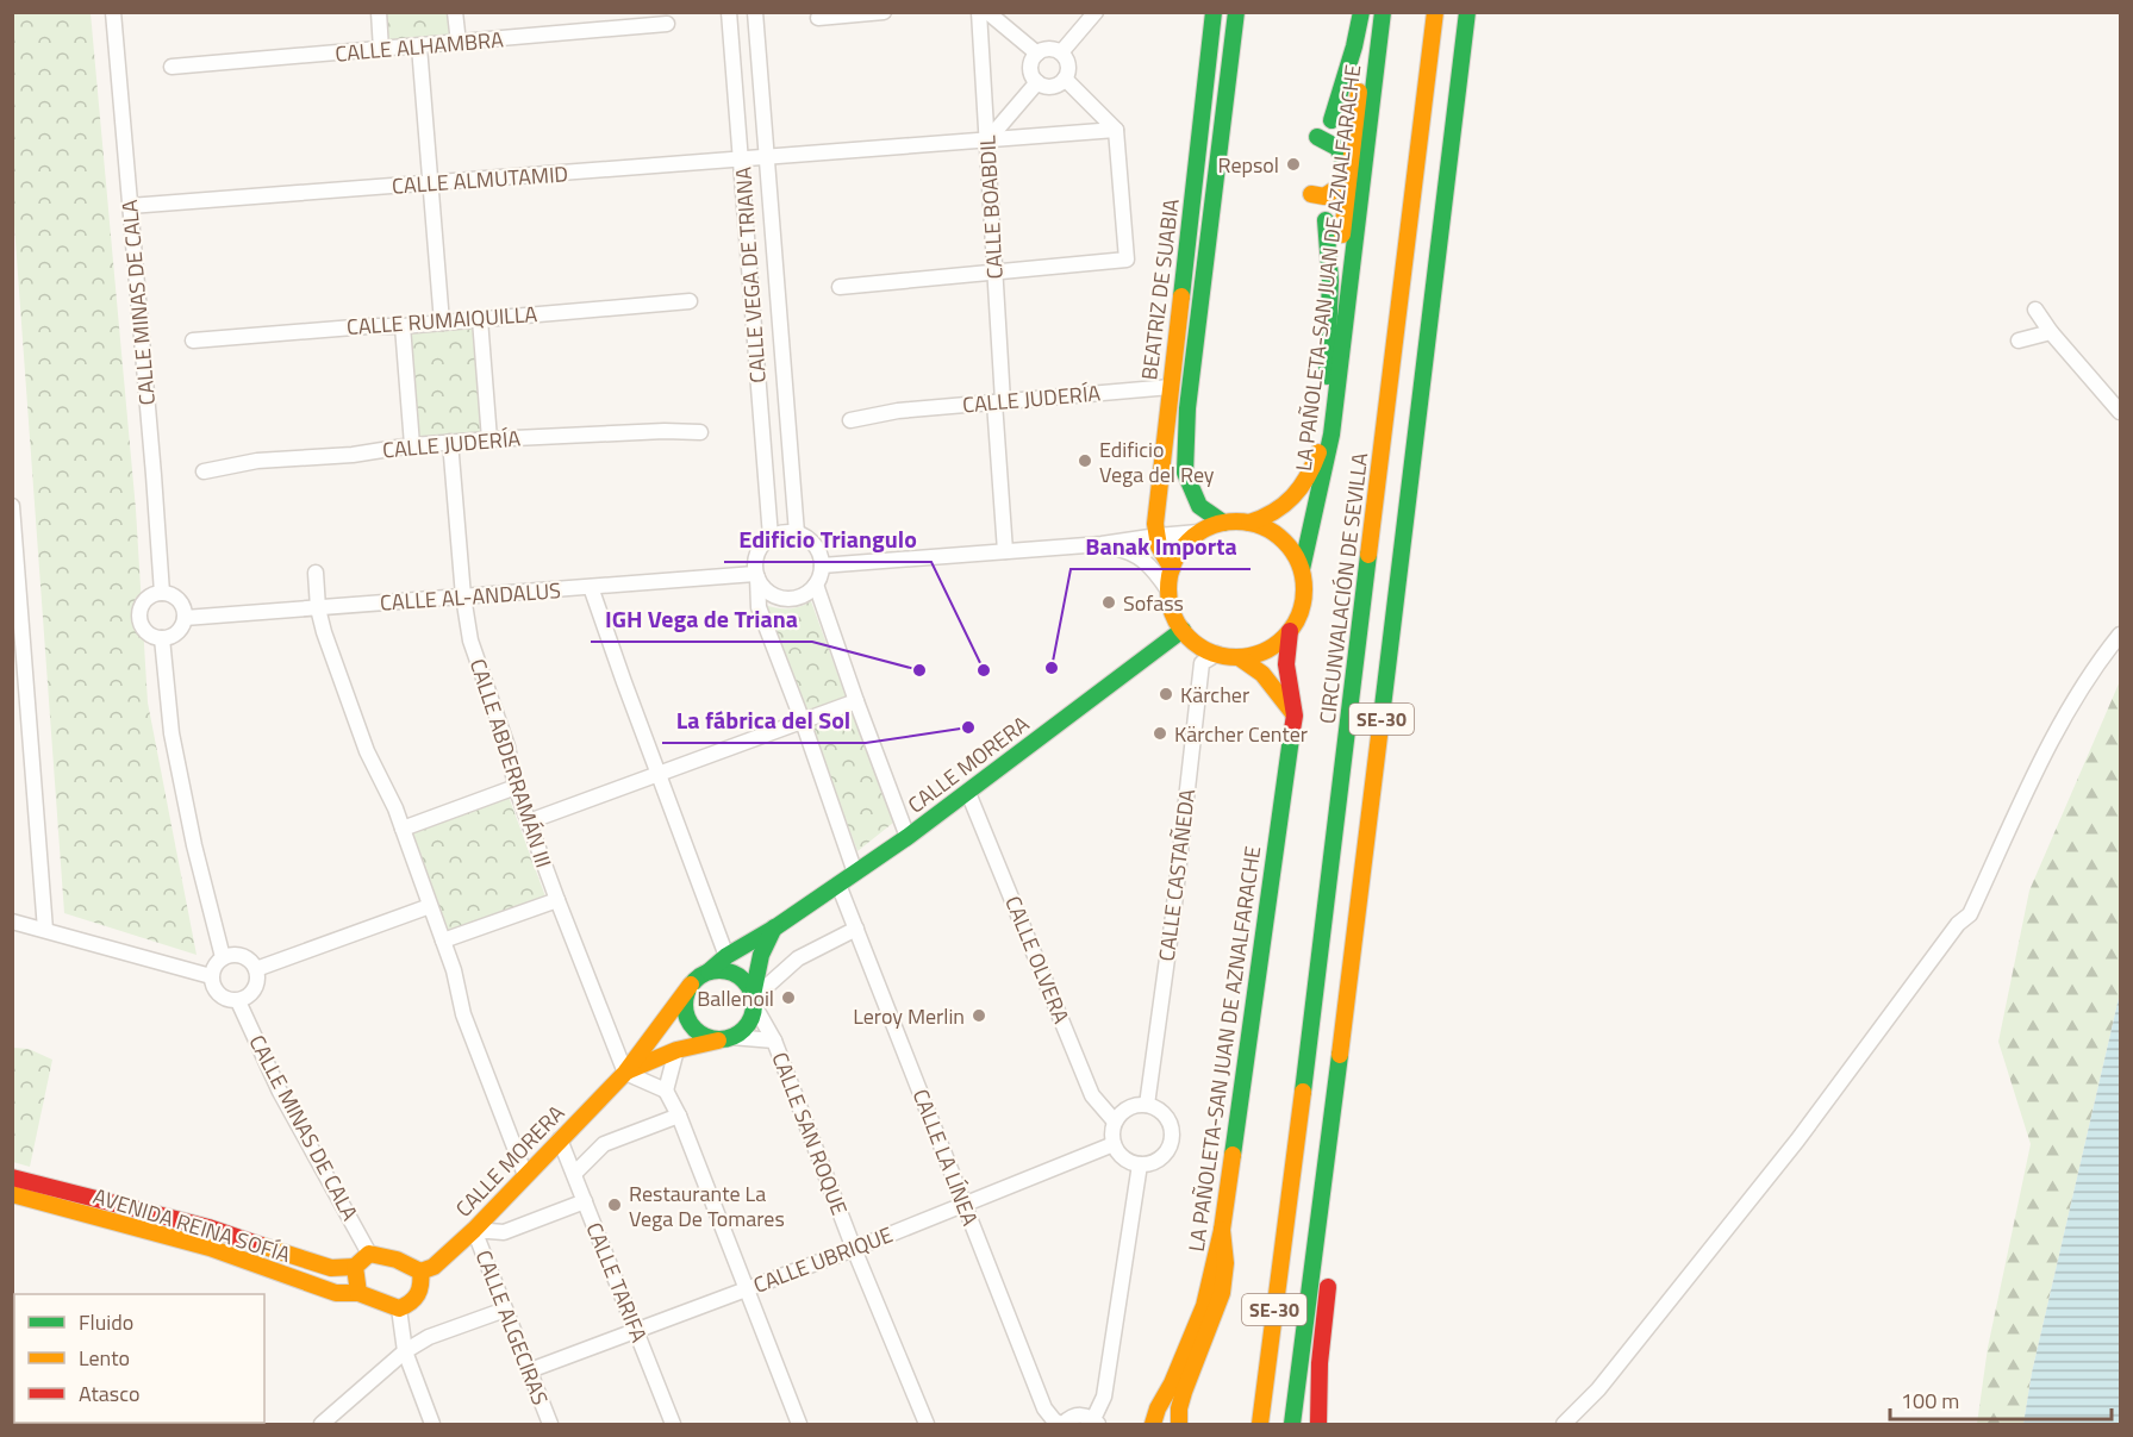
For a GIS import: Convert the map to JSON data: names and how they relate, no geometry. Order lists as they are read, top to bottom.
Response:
{
  "streets": {
    "main road": [
      "LA PAÑOLETA-SAN JUAN DE AZNALFARACHE",
      "BEATRIZ DE SUABIA",
      "CIRCUNVALACIÓN DE SEVILLA",
      "SE-30",
      "CALLE MORERA",
      "AVENIDA REINA SOFÍA"
    ],
    "street": [
      "CALLE ALHAMBRA",
      "CALLE ALMUTAMID",
      "CALLE BOABDIL",
      "CALLE VEGA DE TRIANA",
      "CALLE MINAS DE CALA",
      "CALLE RUMAIQUILLA",
      "CALLE JUDERÍA",
      "CALLE AL-ANDALUS",
      "CALLE ABDERRAMÁN III",
      "CALLE CASTAÑEDA",
      "CALLE OLVERA",
      "CALLE SAN ROQUE",
      "CALLE LA LÍNEA",
      "CALLE UBRIQUE",
      "CALLE TARIFA",
      "CALLE ALGECIRAS"
    ]
  },
  "crossings": [
    ["CALLE ALMUTAMID", "CALLE BOABDIL"],
    ["CALLE ALMUTAMID", "CALLE VEGA DE TRIANA"],
    ["CALLE ALMUTAMID", "CALLE MINAS DE CALA"],
    ["CALLE BOABDIL", "CALLE JUDERÍA"],
    ["LA PAÑOLETA-SAN JUAN DE AZNALFARACHE", "BEATRIZ DE SUABIA"],
    ["LA PAÑOLETA-SAN JUAN DE AZNALFARACHE", "CALLE MORERA"],
    ["LA PAÑOLETA-SAN JUAN DE AZNALFARACHE", "CALLE CASTAÑEDA"],
    ["CALLE VEGA DE TRIANA", "CALLE AL-ANDALUS"],
    ["BEATRIZ DE SUABIA", "CALLE JUDERÍA"],
    ["BEATRIZ DE SUABIA", "CALLE MORERA"],
    ["BEATRIZ DE SUABIA", "CALLE CASTAÑEDA"],
    ["CALLE MINAS DE CALA", "CALLE AL-ANDALUS"],
    ["CALLE MINAS DE CALA", "CALLE MORERA"],
    ["CALLE MINAS DE CALA", "AVENIDA REINA SOFÍA"],
    ["CALLE JUDERÍA", "CALLE ABDERRAMÁN III"],
    ["CALLE AL-ANDALUS", "CALLE ABDERRAMÁN III"],
    ["CALLE ABDERRAMÁN III", "CALLE MORERA"],
    ["CALLE MORERA", "CALLE CASTAÑEDA"],
    ["CALLE MORERA", "CALLE OLVERA"],
    ["CALLE MORERA", "CALLE SAN ROQUE"],
    ["CALLE MORERA", "CALLE LA LÍNEA"],
    ["CALLE MORERA", "AVENIDA REINA SOFÍA"],
    ["CALLE MORERA", "CALLE TARIFA"],
    ["CALLE MORERA", "CALLE ALGECIRAS"],
    ["CALLE CASTAÑEDA", "CALLE OLVERA"],
    ["CALLE CASTAÑEDA", "CALLE UBRIQUE"],
    ["CALLE OLVERA", "CALLE UBRIQUE"],
    ["CALLE SAN ROQUE", "CALLE UBRIQUE"],
    ["CALLE LA LÍNEA", "CALLE UBRIQUE"],
    ["CALLE UBRIQUE", "CALLE TARIFA"],
    ["CALLE UBRIQUE", "CALLE ALGECIRAS"]
  ],
  "places": [
    "Repsol",
    "Edificio Vega del Rey",
    "Sofass",
    "Banak Importa",
    "IGH Vega de Triana",
    "Edificio Triangulo",
    "Kärcher",
    "La fábrica del Sol",
    "Kärcher Center",
    "Ballenoil",
    "Leroy Merlin",
    "Restaurante La Vega De Tomares"
  ],
  "legend": ["Fluido", "Lento", "Atasco"],
  "scale_bar": "100 m"
}
